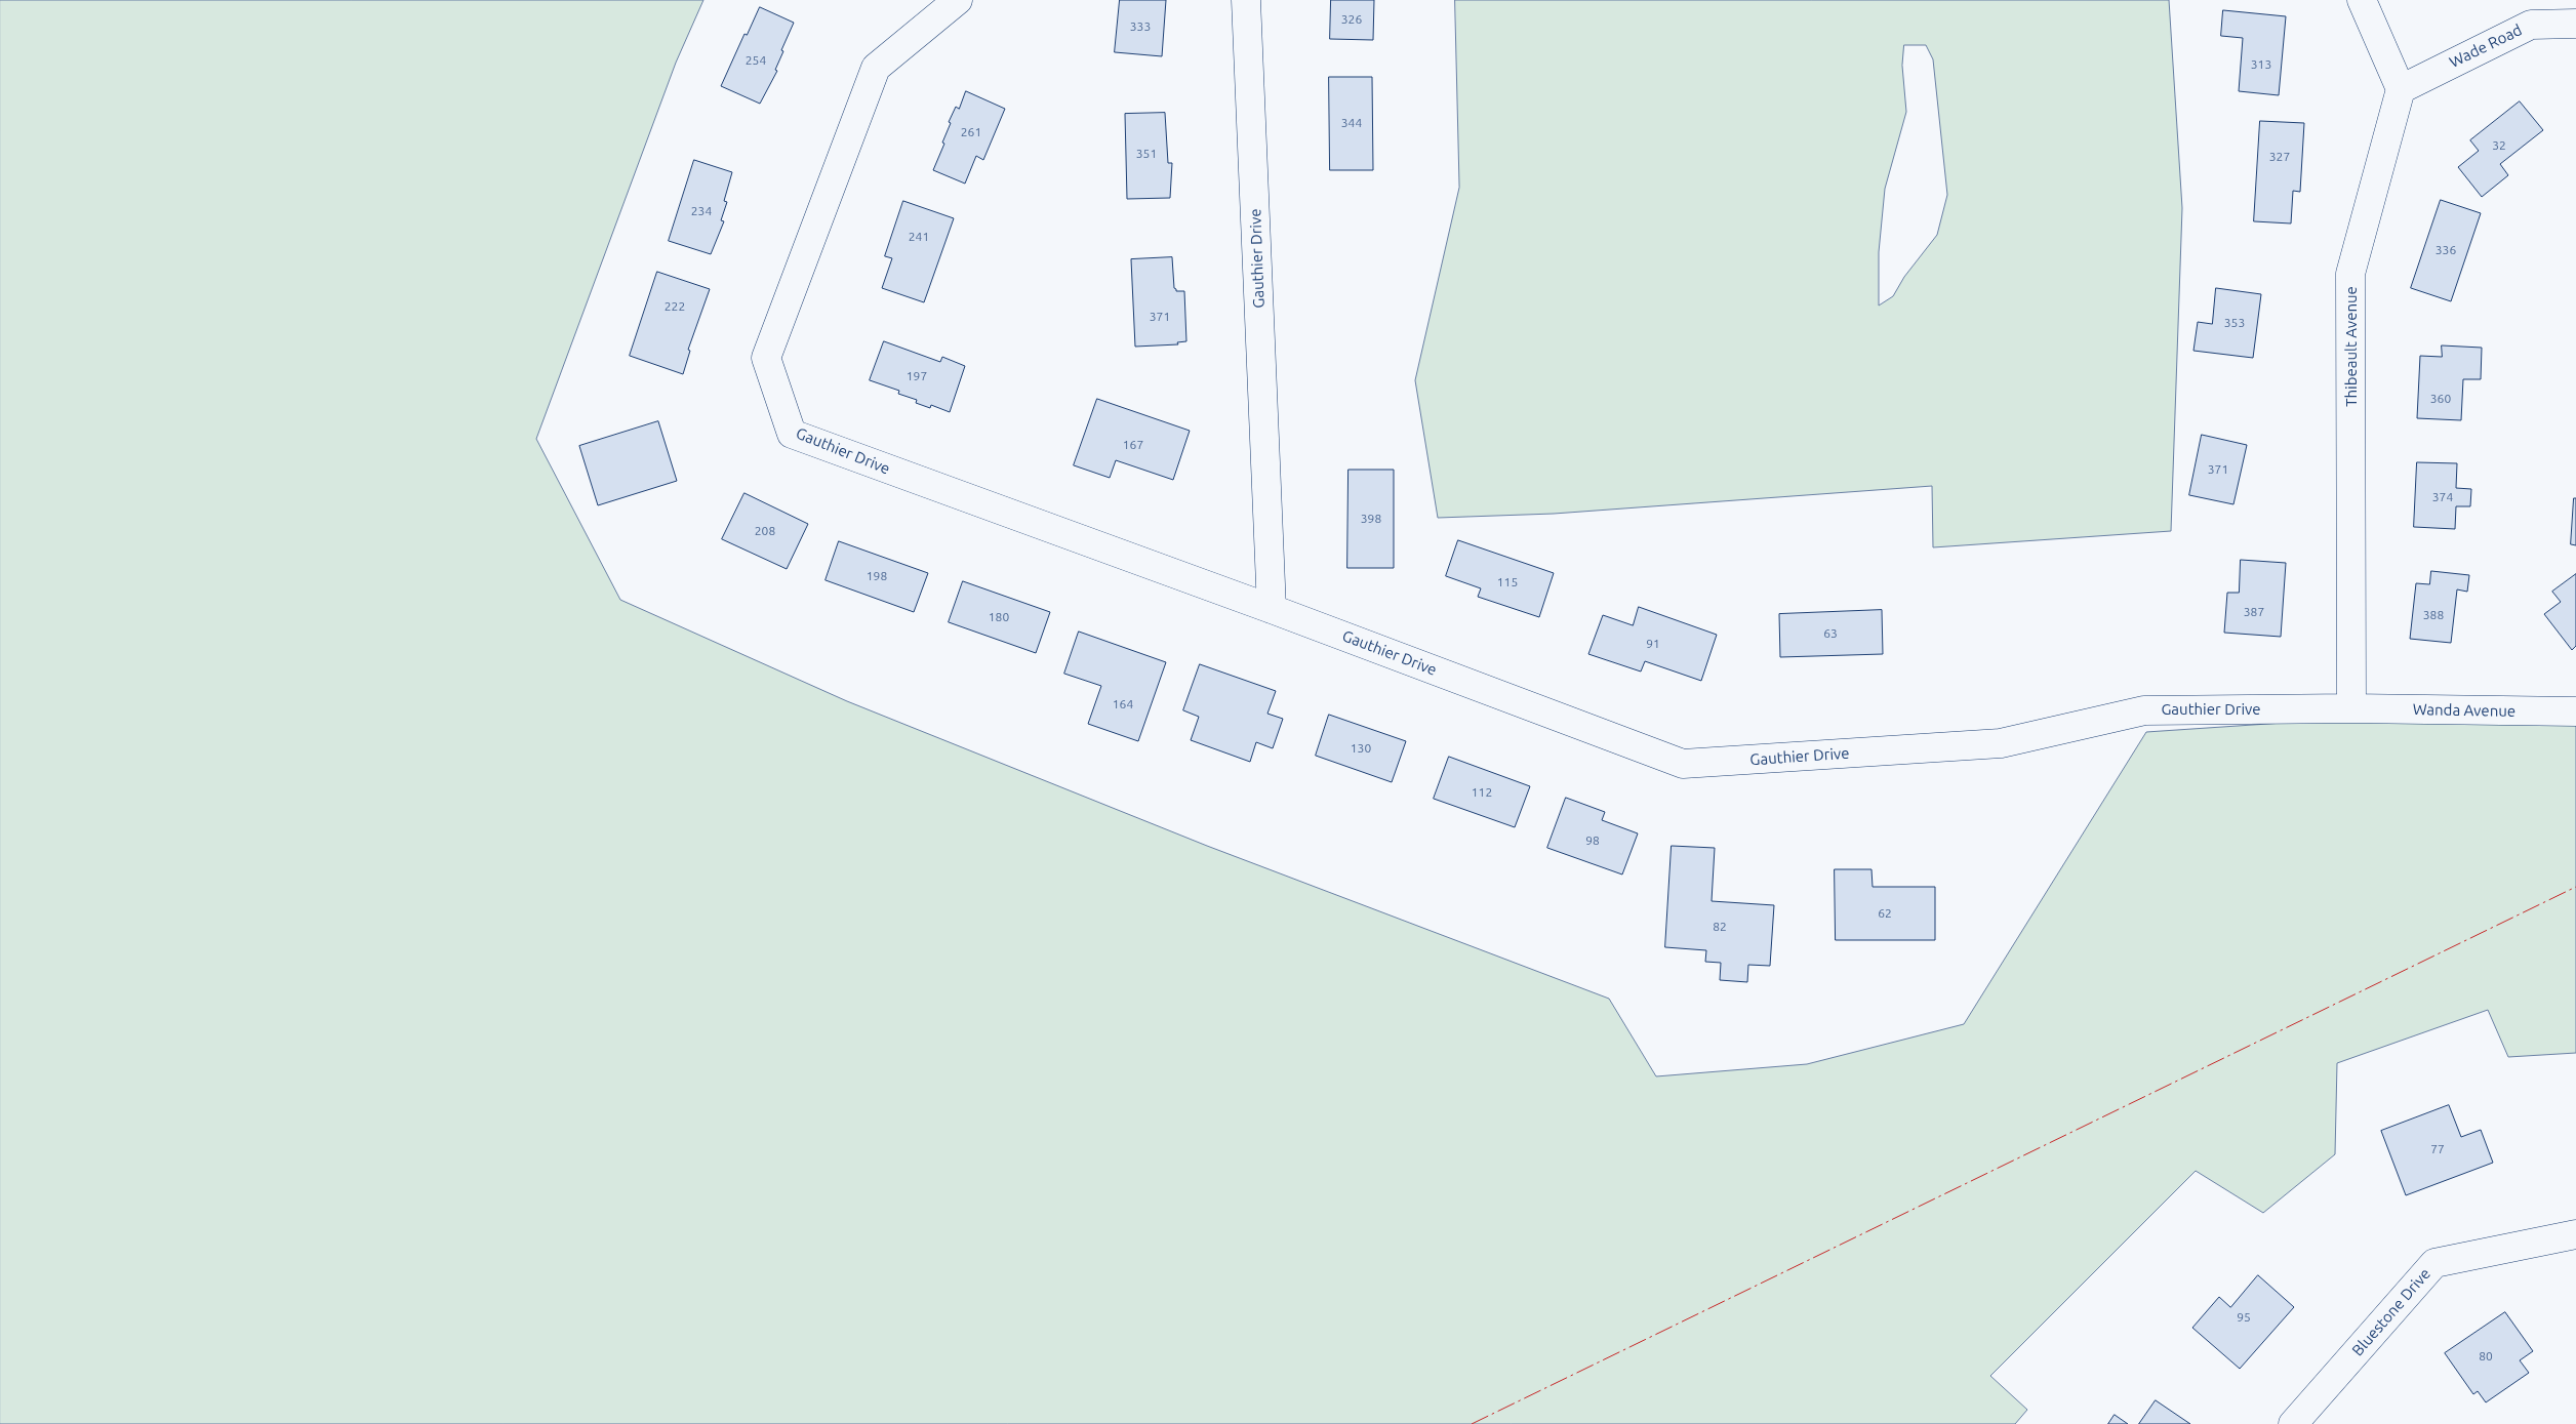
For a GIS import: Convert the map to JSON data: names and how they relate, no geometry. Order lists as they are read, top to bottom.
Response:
{
  "streets": {
    "street": [
      "Wade Road",
      "Gauthier Drive",
      "Thibeault Avenue",
      "Wanda Avenue",
      "Bluestone Drive"
    ]
  },
  "crossings": [
    ["Wade Road", "Thibeault Avenue"],
    ["Gauthier Drive", "Thibeault Avenue"],
    ["Gauthier Drive", "Wanda Avenue"],
    ["Thibeault Avenue", "Wanda Avenue"]
  ],
  "house_numbers": [
    "326",
    "333",
    "254",
    "313",
    "344",
    "261",
    "32",
    "351",
    "327",
    "234",
    "241",
    "336",
    "222",
    "371",
    "353",
    "197",
    "360",
    "167",
    "371",
    "374",
    "398",
    "208",
    "198",
    "115",
    "387",
    "388",
    "180",
    "63",
    "91",
    "164",
    "130",
    "112",
    "98",
    "62",
    "82",
    "77",
    "95",
    "80"
  ]
}
